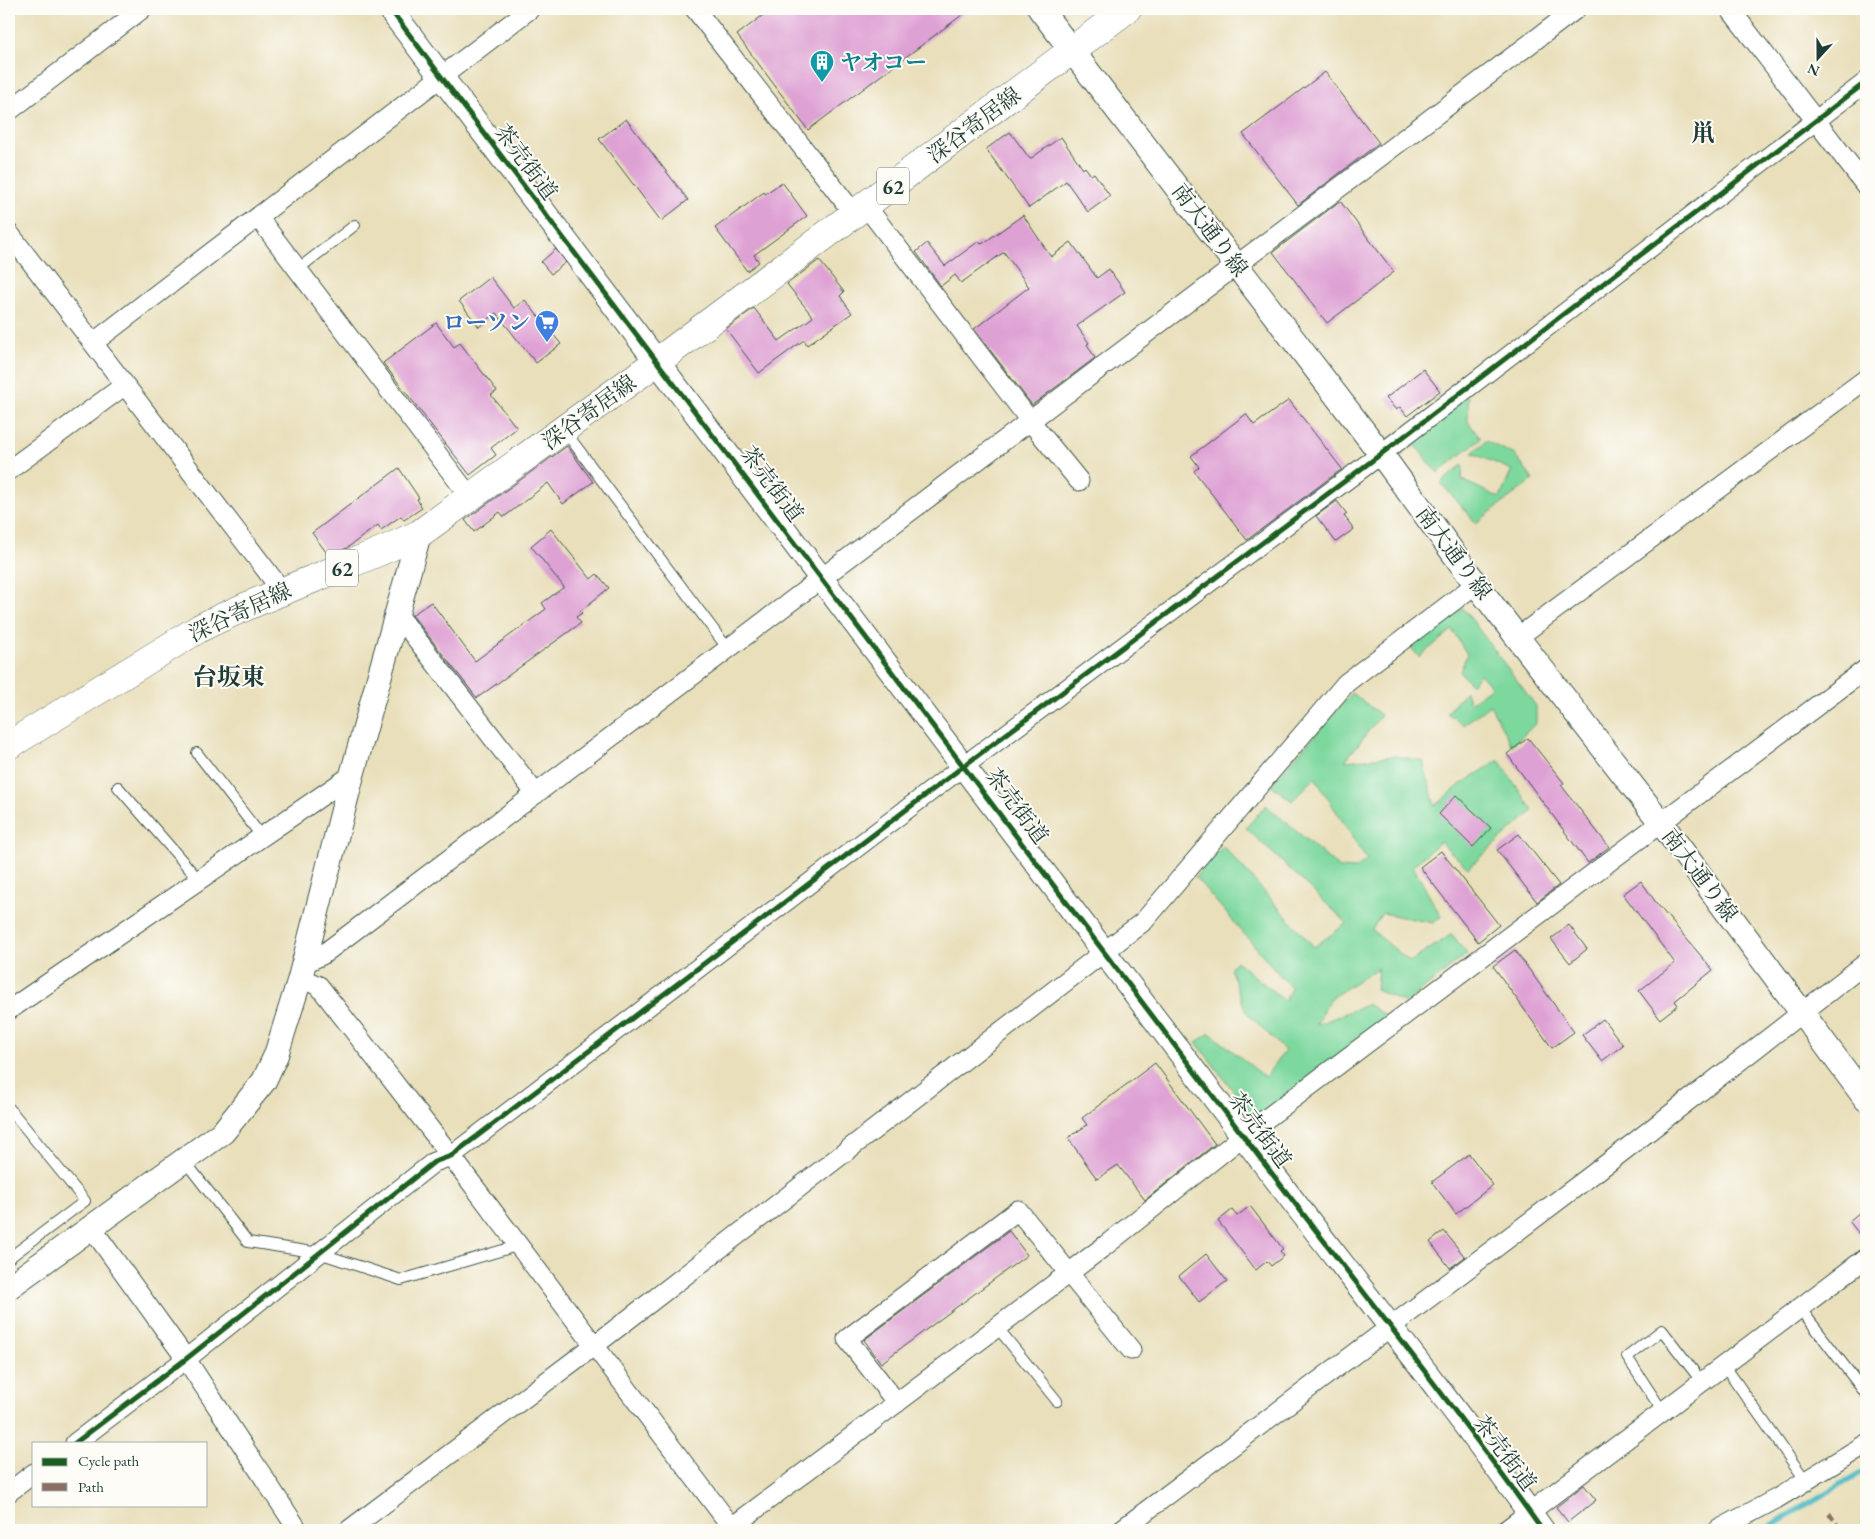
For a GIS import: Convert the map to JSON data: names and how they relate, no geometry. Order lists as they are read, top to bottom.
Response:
{
  "streets": {
    "main road": ["深谷寄居線", "62"],
    "street": ["茶売街道", "南大通り線"]
  },
  "crossings": [
    ["深谷寄居線", "茶売街道"],
    ["深谷寄居線", "南大通り線"]
  ],
  "districts": ["鼡", "台坂東"],
  "places": {
    "building": ["ヤオコー"],
    "supermarket": ["ローソン"]
  },
  "legend": ["Cycle path", "Path"],
  "north": "bottom"
}
